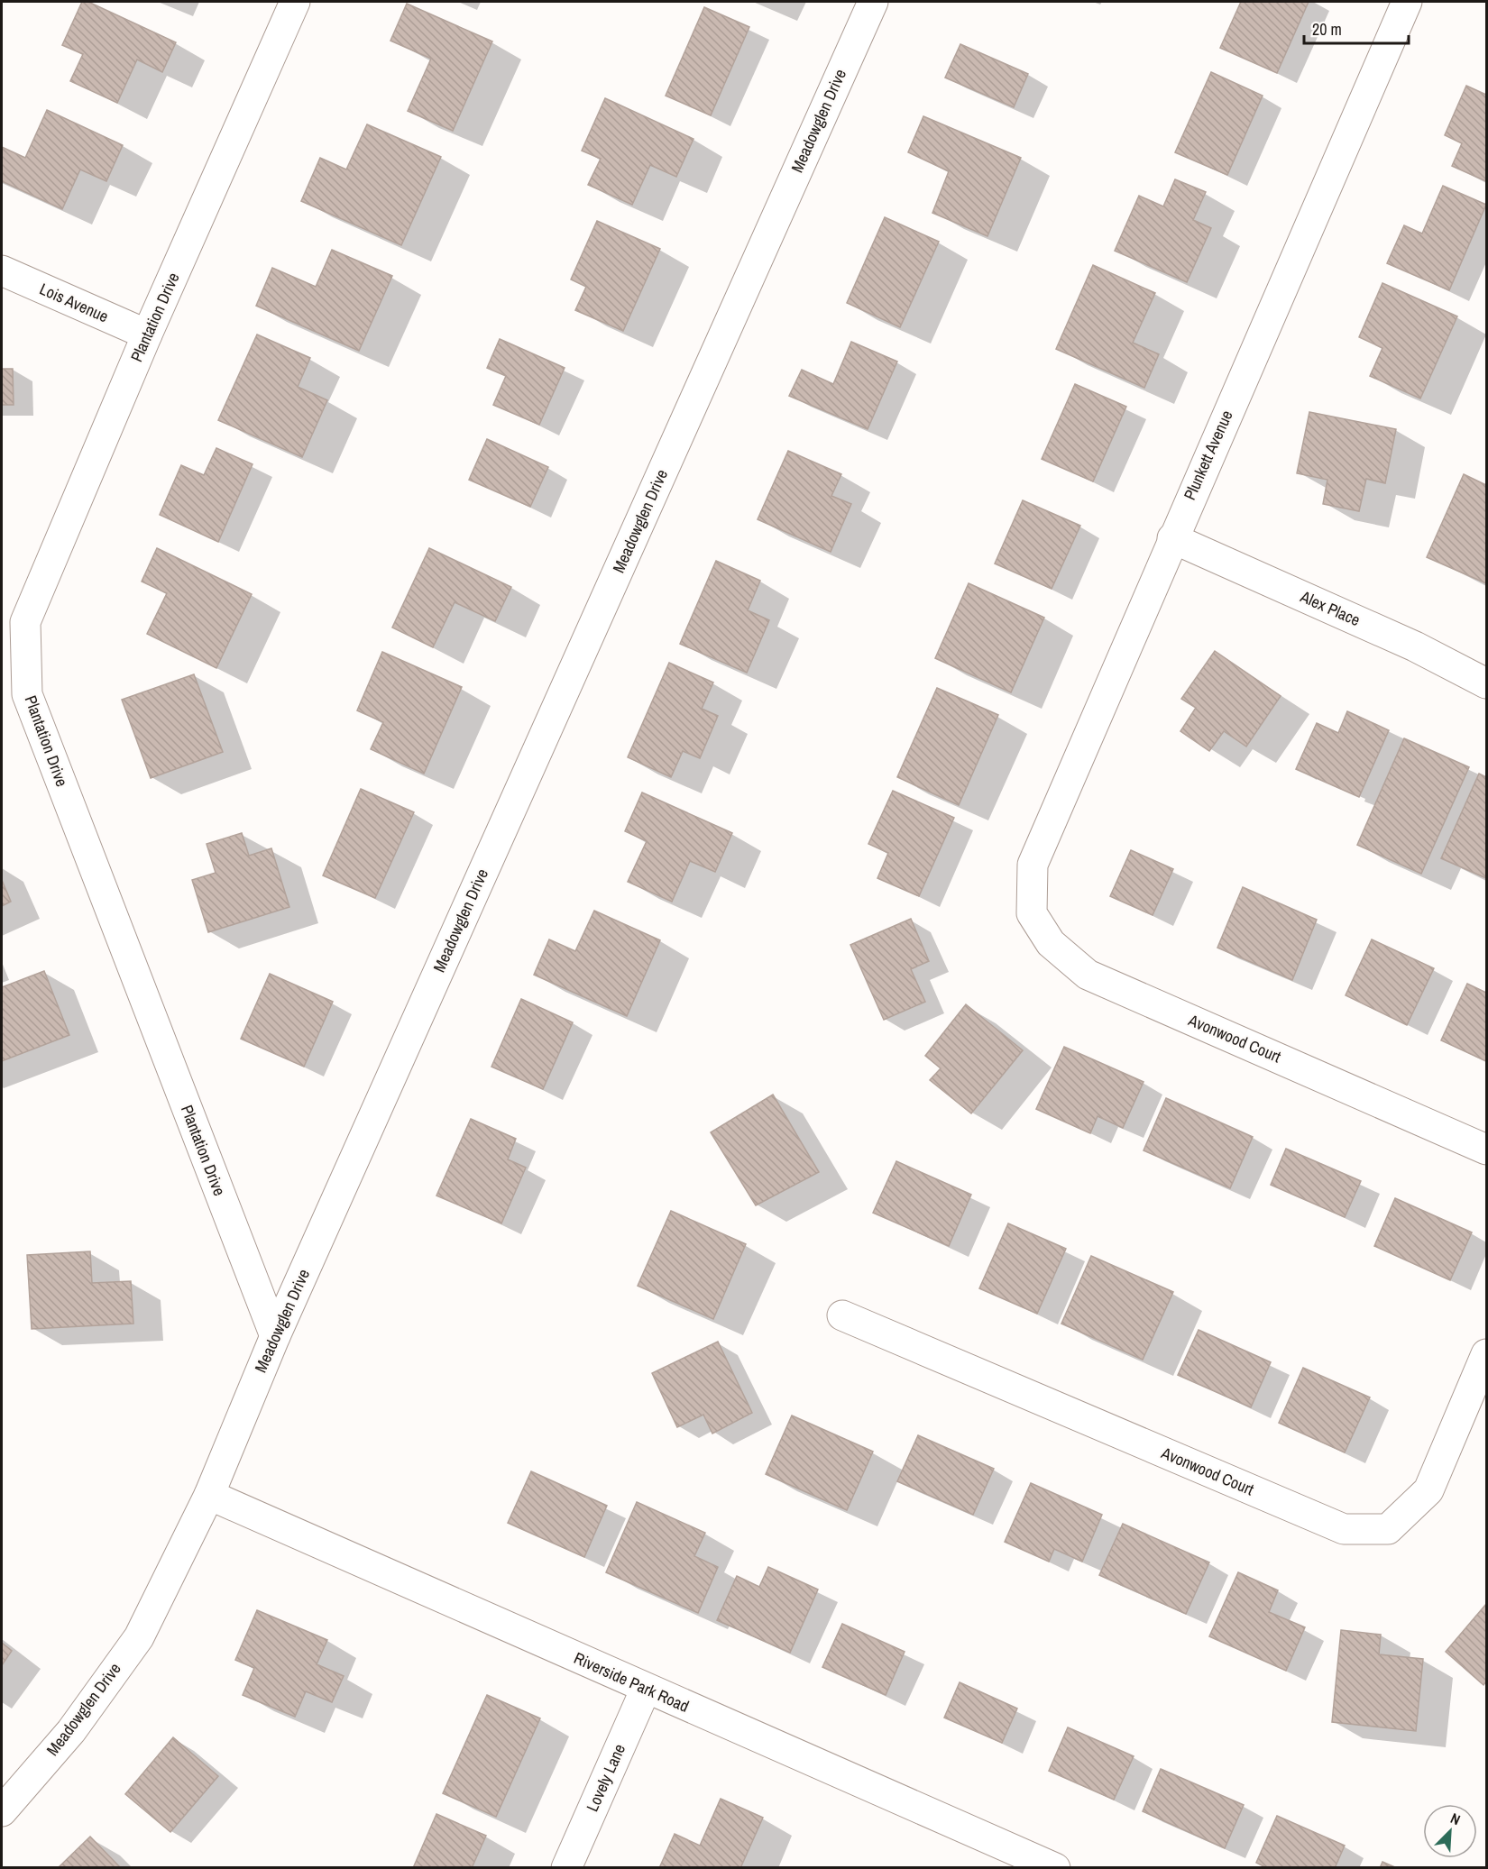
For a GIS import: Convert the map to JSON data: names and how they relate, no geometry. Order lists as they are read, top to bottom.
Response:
{
  "streets": {
    "street": [
      "Meadowglen Drive",
      "Lois Avenue",
      "Plantation Drive",
      "Plunkett Avenue",
      "Alex Place",
      "Avonwood Court",
      "Riverside Park Road",
      "Lovely Lane"
    ]
  },
  "crossings": [
    ["Meadowglen Drive", "Plantation Drive"],
    ["Meadowglen Drive", "Riverside Park Road"],
    ["Lois Avenue", "Plantation Drive"],
    ["Plunkett Avenue", "Alex Place"],
    ["Plunkett Avenue", "Avonwood Court"],
    ["Riverside Park Road", "Lovely Lane"]
  ],
  "scale_bar": "20 m",
  "north": "top right"
}
